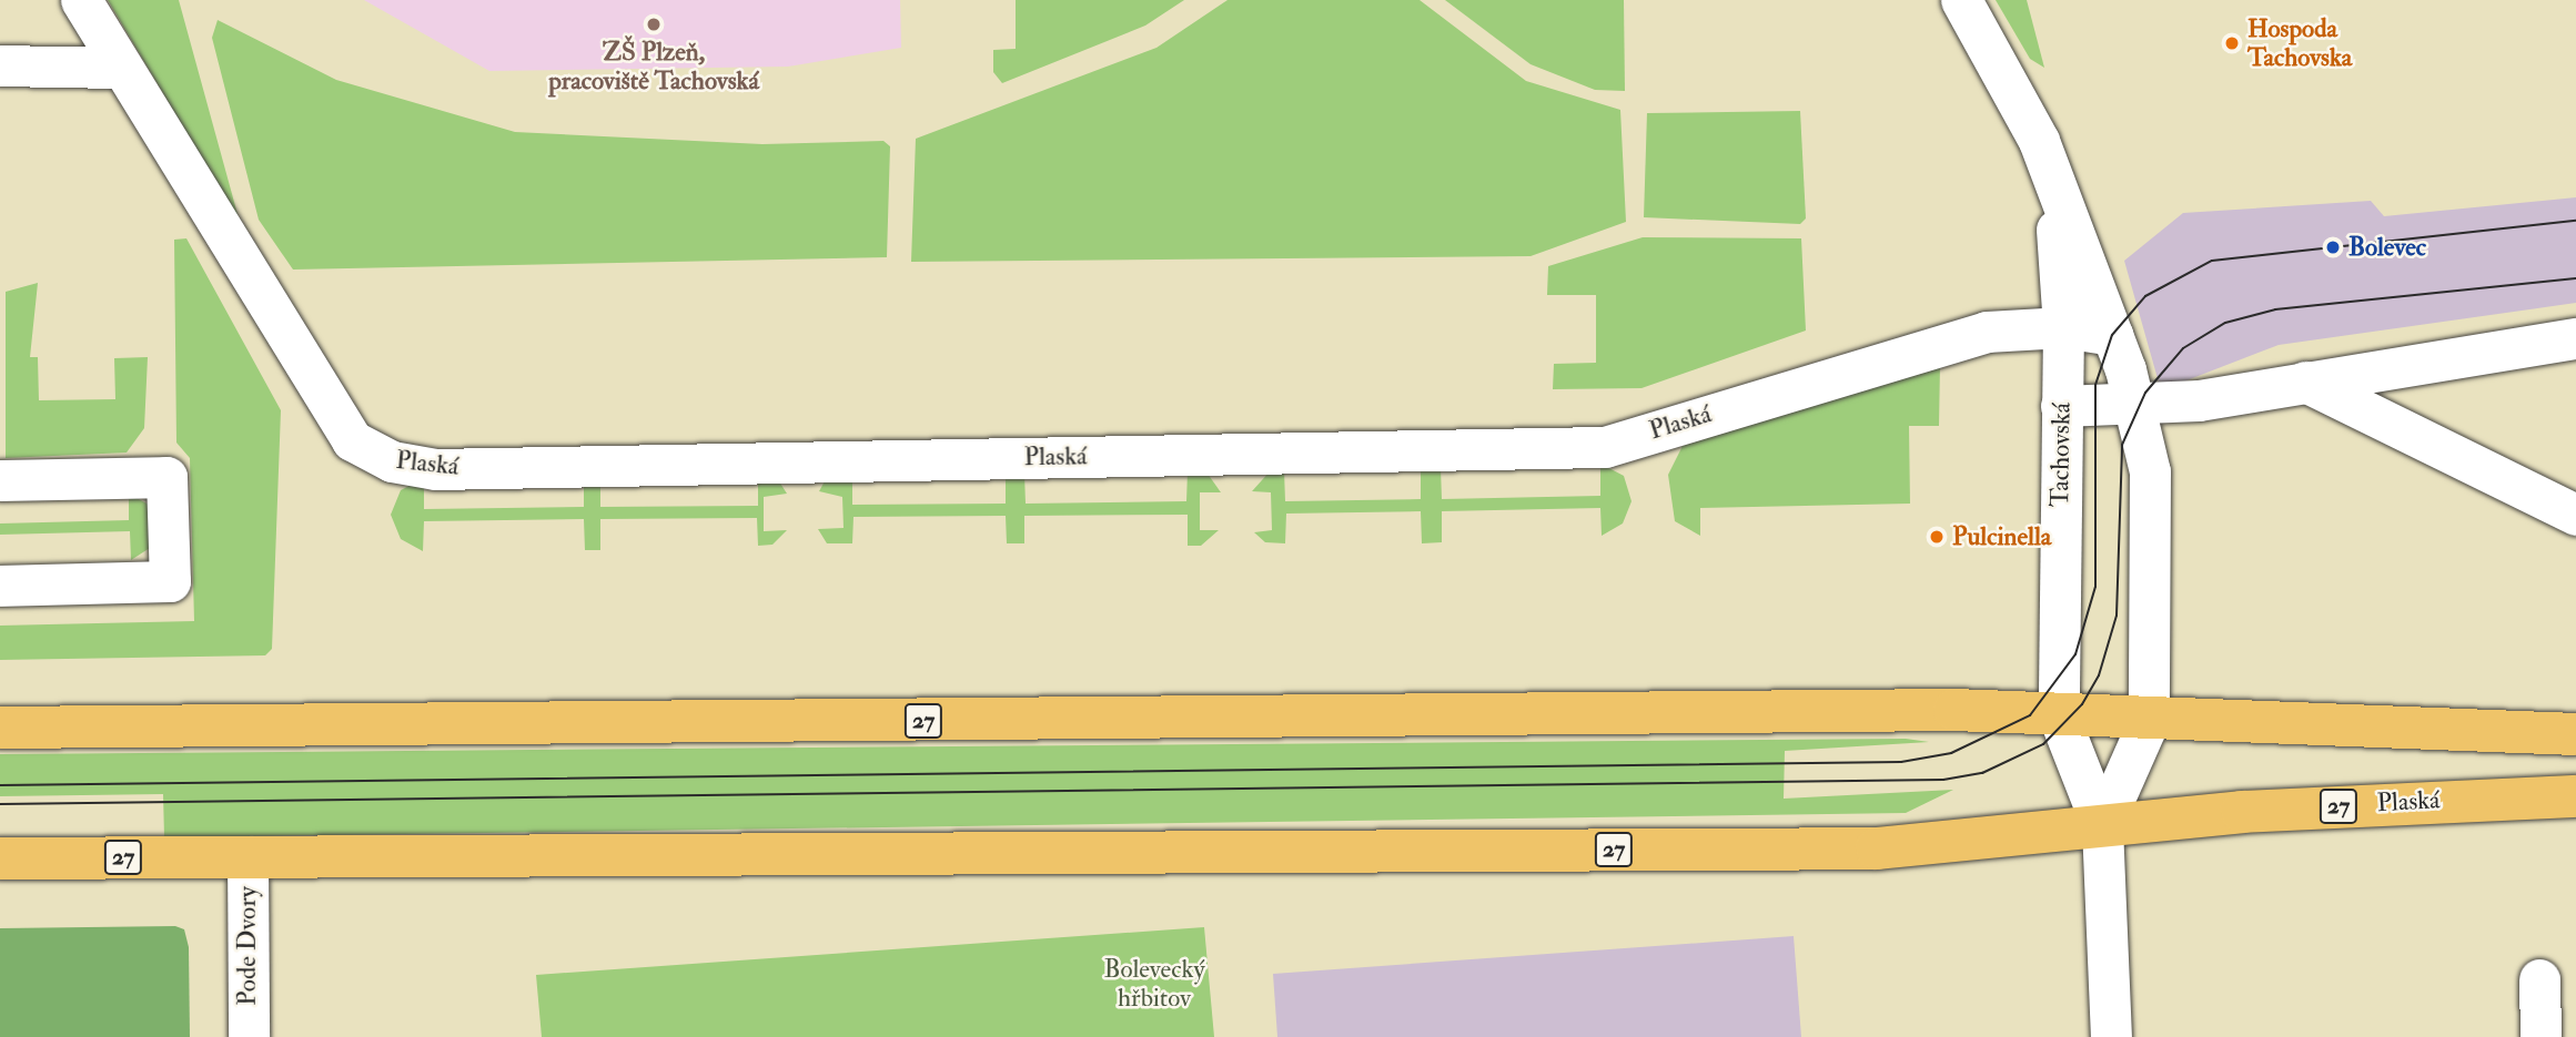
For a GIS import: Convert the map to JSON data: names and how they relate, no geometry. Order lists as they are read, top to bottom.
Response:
{
  "streets": {
    "main road": ["Plaská", "27"],
    "street": ["Tachovská", "Pode Dvory"]
  },
  "crossings": [
    ["Plaská", "Tachovská"],
    ["Plaská", "Pode Dvory"],
    ["Tachovská", "27"]
  ],
  "parks": ["Bolevecký hřbitov"],
  "places": [
    "ZŠ Plzeň, pracoviště Tachovská",
    "Hospoda Tachovska",
    "Bolevec",
    "Pulcinella"
  ]
}
